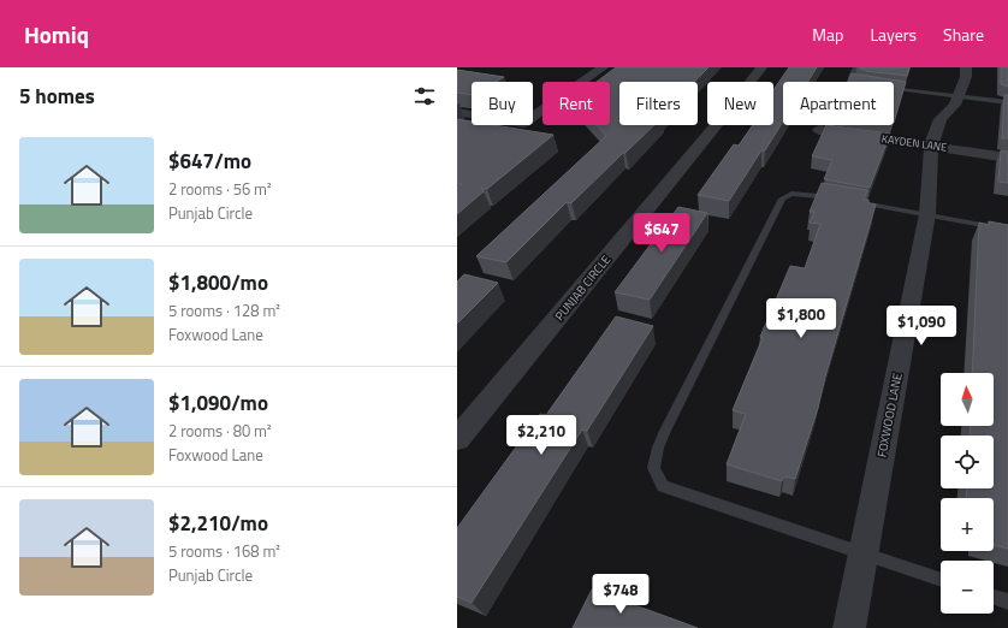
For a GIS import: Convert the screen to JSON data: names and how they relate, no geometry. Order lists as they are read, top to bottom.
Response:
{
  "streets": {
    "street": ["KAYDEN LANE", "PUNJAB CIRCLE", "FOXWOOD LANE"]
  },
  "crossings": [
    ["KAYDEN LANE", "FOXWOOD LANE"]
  ],
  "north": "top",
  "page": {
    "header": "Homiq",
    "nav": ["Map", "Layers", "Share"],
    "heading": "5 homes",
    "chip": [
      "Buy",
      "Rent",
      "Filters",
      "New",
      "Apartment"
    ],
    "list": [
      {
        "name": "$647/mo",
        "note": "2 rooms · 56 m² · Punjab Circle"
      },
      {
        "name": "$1,800/mo",
        "note": "5 rooms · 128 m² · Foxwood Lane"
      },
      {
        "name": "$1,090/mo",
        "note": "2 rooms · 80 m² · Foxwood Lane"
      },
      {
        "name": "$2,210/mo",
        "note": "5 rooms · 168 m² · Punjab Circle"
      }
    ],
    "price": [
      "$647",
      "$1,800",
      "$1,090",
      "$2,210",
      "$748"
    ],
    "map_buttons": ["+", "−"]
  }
}
